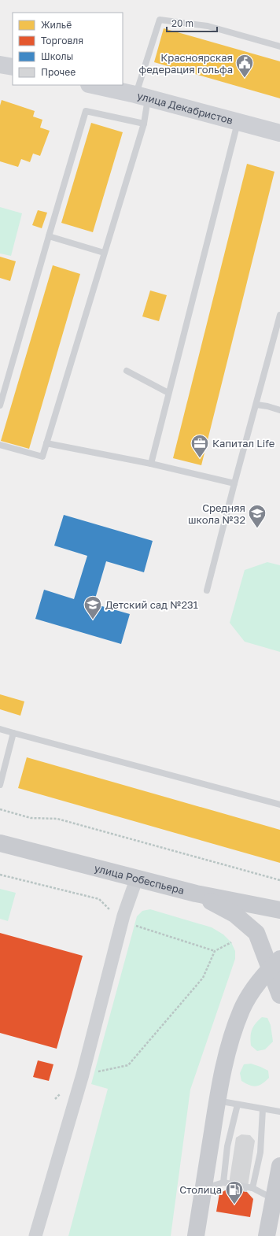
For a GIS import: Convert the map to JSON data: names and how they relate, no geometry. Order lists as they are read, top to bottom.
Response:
{
  "streets": {
    "main road": ["улица Робеспьера"],
    "street": ["улица Декабристов"]
  },
  "places": {
    "public building": ["Красноярская федерация гольфа"],
    "office": ["Капитал Life"],
    "school or university": ["Средняя школа №32", "Детский сад №231"],
    "fuel station": ["Столица"]
  },
  "legend": [
    "Жильё",
    "Торговля",
    "Школы",
    "Прочее"
  ],
  "scale_bar": "20 m"
}
